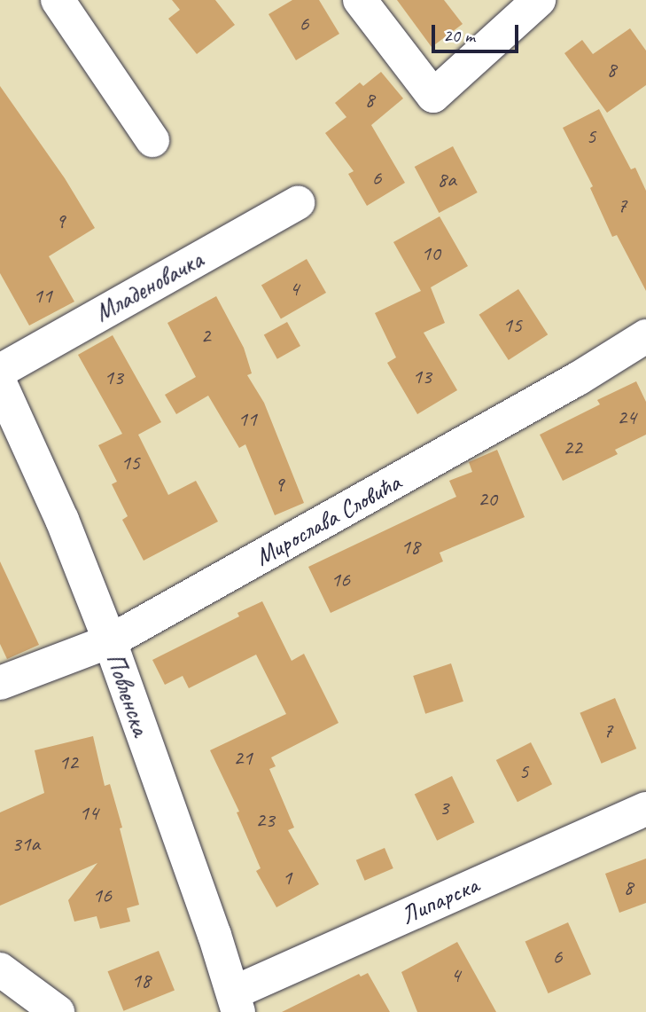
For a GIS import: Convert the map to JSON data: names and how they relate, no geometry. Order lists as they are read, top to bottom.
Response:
{
  "streets": {
    "street": [
      "Младеновачка",
      "Мирослава Словића",
      "Повленска",
      "Липарска"
    ]
  },
  "crossings": [
    ["Мирослава Словића", "Повленска"],
    ["Повленска", "Липарска"]
  ],
  "house_numbers": [
    "6",
    "8",
    "8",
    "5",
    "6",
    "8a",
    "7",
    "9",
    "10",
    "4",
    "11",
    "15",
    "2",
    "13",
    "13",
    "24",
    "11",
    "22",
    "15",
    "9",
    "20",
    "18",
    "16",
    "7",
    "21",
    "12",
    "5",
    "3",
    "14",
    "23",
    "31a",
    "1",
    "8",
    "16",
    "6",
    "4",
    "18"
  ],
  "scale_bar": "20 m"
}
